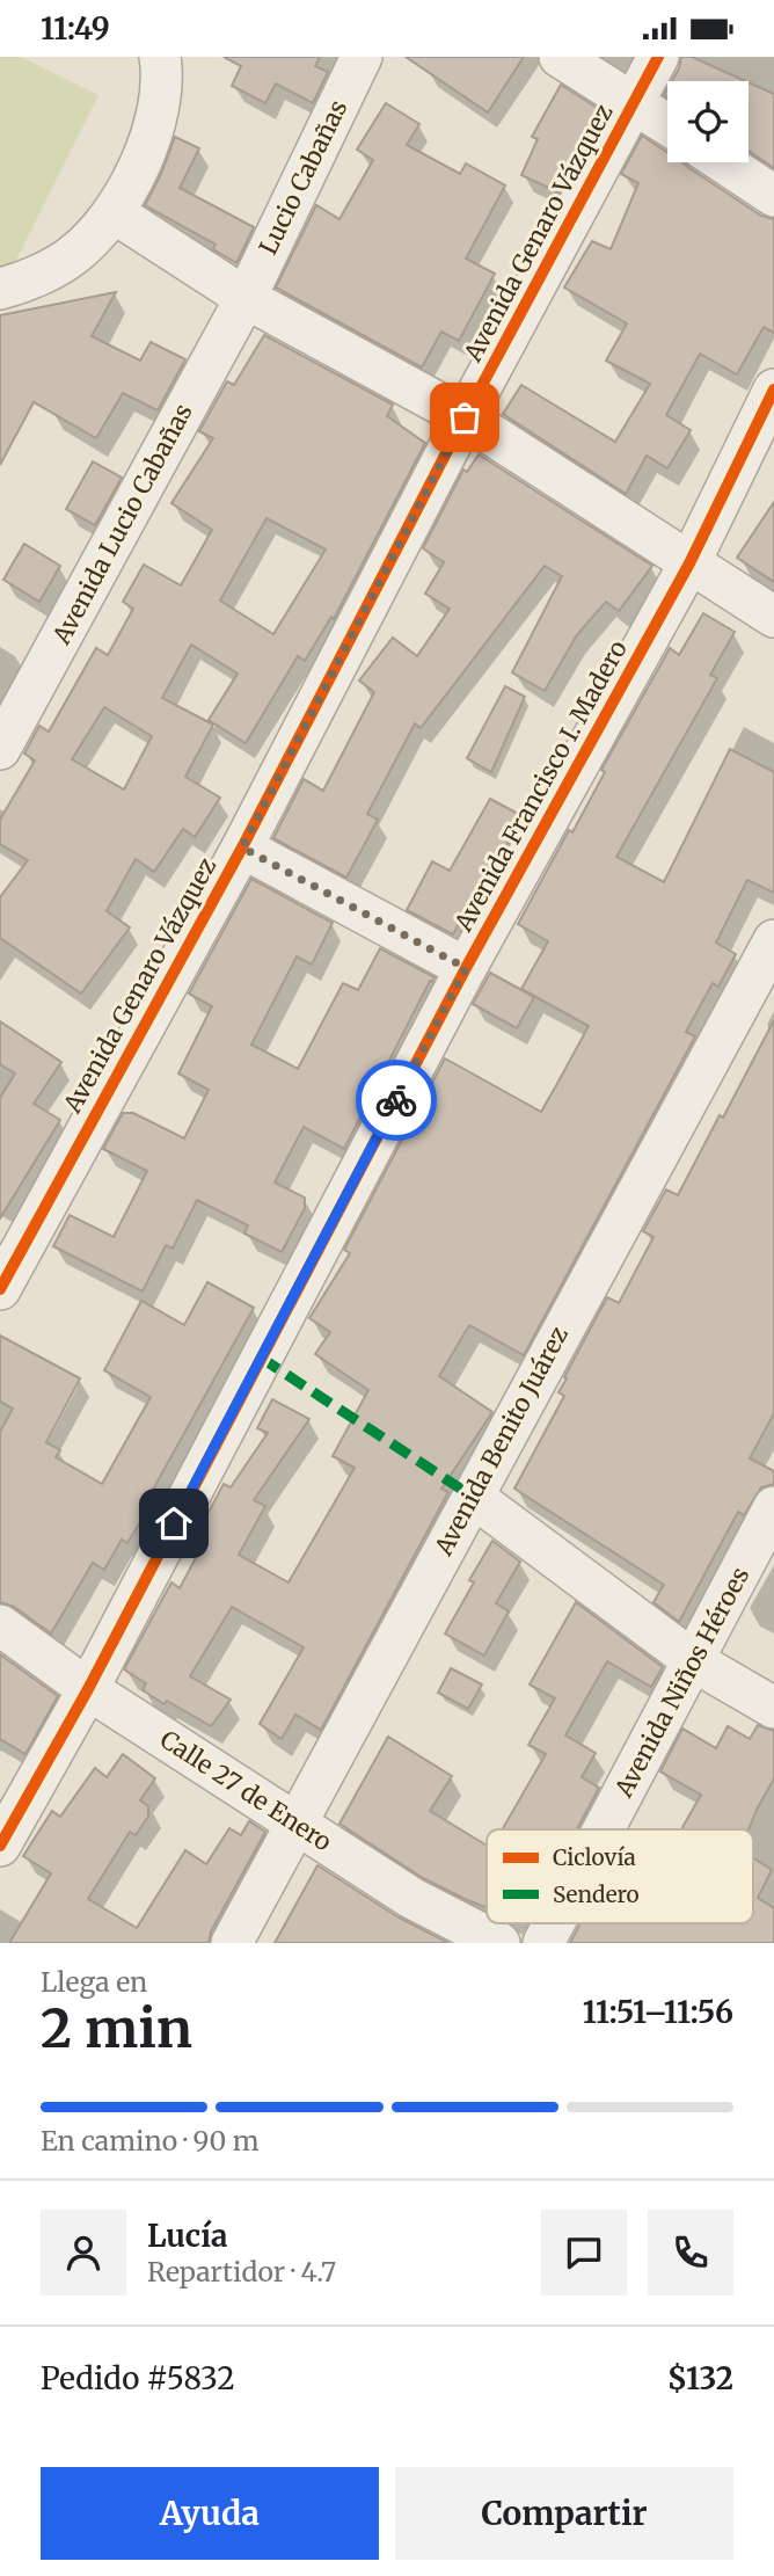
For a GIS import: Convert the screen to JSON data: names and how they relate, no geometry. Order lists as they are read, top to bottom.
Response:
{
  "streets": {
    "street": [
      "Lucio Cabañas",
      "Avenida Genaro Vázquez",
      "Avenida Lucio Cabañas",
      "Avenida Francisco I. Madero",
      "Avenida Benito Juárez",
      "Avenida Niños Héroes",
      "Calle 27 de Enero"
    ]
  },
  "crossings": [
    ["Lucio Cabañas", "Avenida Lucio Cabañas"],
    ["Avenida Francisco I. Madero", "Calle 27 de Enero"],
    ["Avenida Benito Juárez", "Calle 27 de Enero"]
  ],
  "legend": ["Ciclovía", "Sendero"],
  "page": {
    "status": "11:49",
    "heading": ["2 min", "Llega en", "11:51–11:56"],
    "panel": [
      "Lucía",
      "Repartidor · 4.7",
      "Pedido #5832",
      "$132"
    ],
    "bar": "En camino · 90 m",
    "buttons": ["Ayuda", "Compartir"]
  }
}
